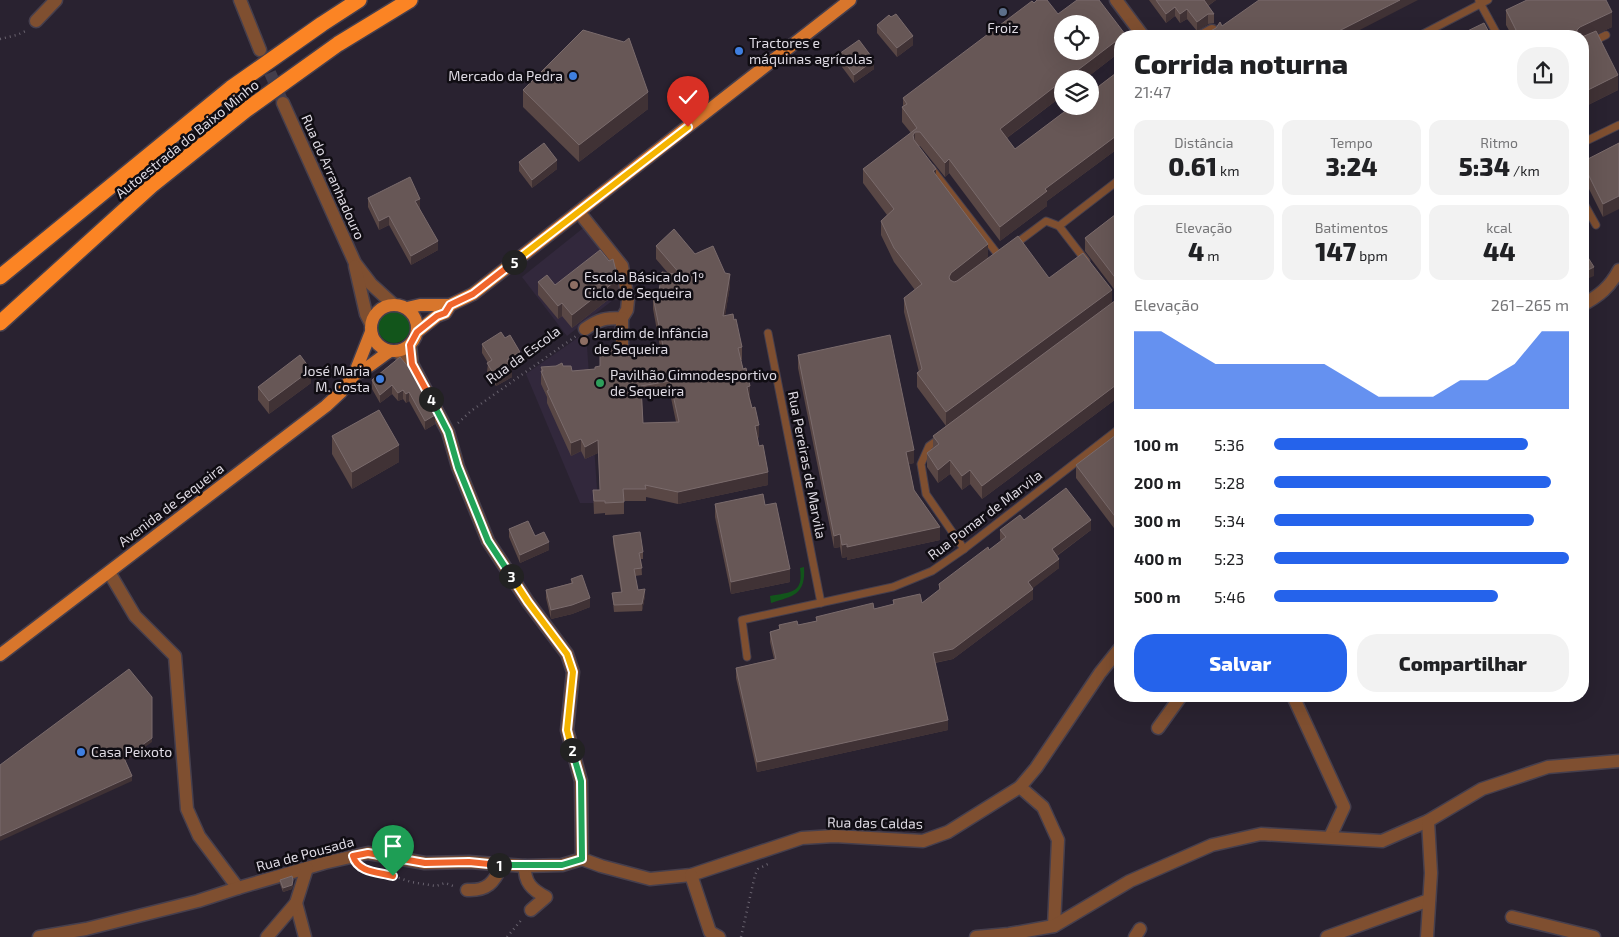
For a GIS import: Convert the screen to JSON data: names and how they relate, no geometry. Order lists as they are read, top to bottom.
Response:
{
  "streets": {
    "highway": ["Autoestrada do Baixo Minho"],
    "main road": ["Avenida de Sequeira"],
    "street": ["Rua do Arranhadouro", "Rua das Caldas", "Rua de Pousada"],
    "lane": ["Rua Pereiras de Marvila", "Rua Pomar de Marvila"],
    "path": ["Rua da Escola"]
  },
  "crossings": [
    ["Rua do Arranhadouro", "Avenida de Sequeira"],
    ["Rua Pereiras de Marvila", "Rua Pomar de Marvila"],
    ["Rua das Caldas", "Rua de Pousada"]
  ],
  "places": [
    "Froiz",
    "Tractores e máquinas agrícolas",
    "Mercado da Pedra",
    "Escola Básica do 1º Ciclo de Sequeira",
    "Jardim de Infância de Sequeira",
    "José Maria M. Costa",
    "Pavilhão Gimnodesportivo de Sequeira",
    "Casa Peixoto"
  ],
  "page": {
    "heading": ["Corrida noturna", "21:47"],
    "stats": [
      ["Distância", "0.61 km"],
      ["Tempo", "3:24"],
      ["Ritmo", "5:34 /km"],
      ["Elevação", "4 m"],
      ["Batimentos", "147 bpm"],
      ["kcal", "44"]
    ],
    "pins": [
      "5",
      "4",
      "3",
      "2",
      "1"
    ],
    "chart": ["Elevação", "261–265 m"],
    "list": [
      {
        "name": "100 m",
        "note": "5:36"
      },
      {
        "name": "200 m",
        "note": "5:28"
      },
      {
        "name": "300 m",
        "note": "5:34"
      },
      {
        "name": "400 m",
        "note": "5:23"
      },
      {
        "name": "500 m",
        "note": "5:46"
      }
    ],
    "buttons": ["Salvar", "Compartilhar"]
  }
}
